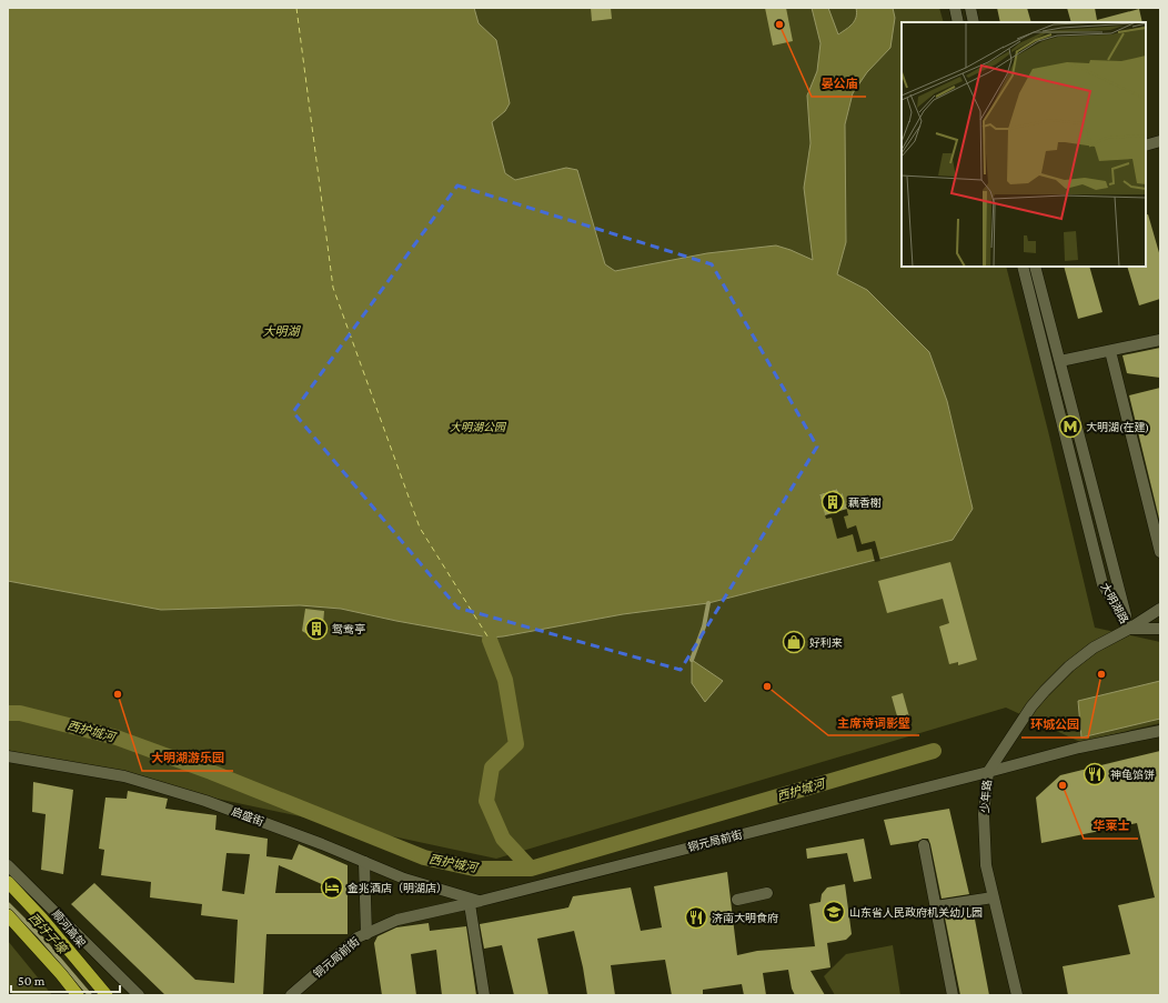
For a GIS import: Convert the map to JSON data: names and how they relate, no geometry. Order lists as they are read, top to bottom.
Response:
{
  "streets": {
    "highway": ["顺河高架"],
    "street": [
      "大明湖路",
      "少年路",
      "启盛街",
      "铜元局前街"
    ]
  },
  "crossings": [
    ["大明湖路", "少年路"],
    ["少年路", "铜元局前街"],
    ["启盛街", "铜元局前街"]
  ],
  "water": ["大明湖", "西护城河", "西圩子壕"],
  "parks": ["大明湖公园"],
  "places": {
    "other": [
      "晏公庙",
      "环城公园",
      "主席诗词影壁",
      "大明湖游乐园",
      "华莱士"
    ],
    "metro station": ["大明湖(在建)"],
    "building": ["藕香榭", "鸳鸯亭"],
    "shop": ["好利来"],
    "restaurant": ["神龟馅饼", "济南大明食府"],
    "hotel": ["金兆酒店（明湖店）"],
    "school or university": ["山东省人民政府机关幼儿园"]
  },
  "scale_bar": "50 m"
}
